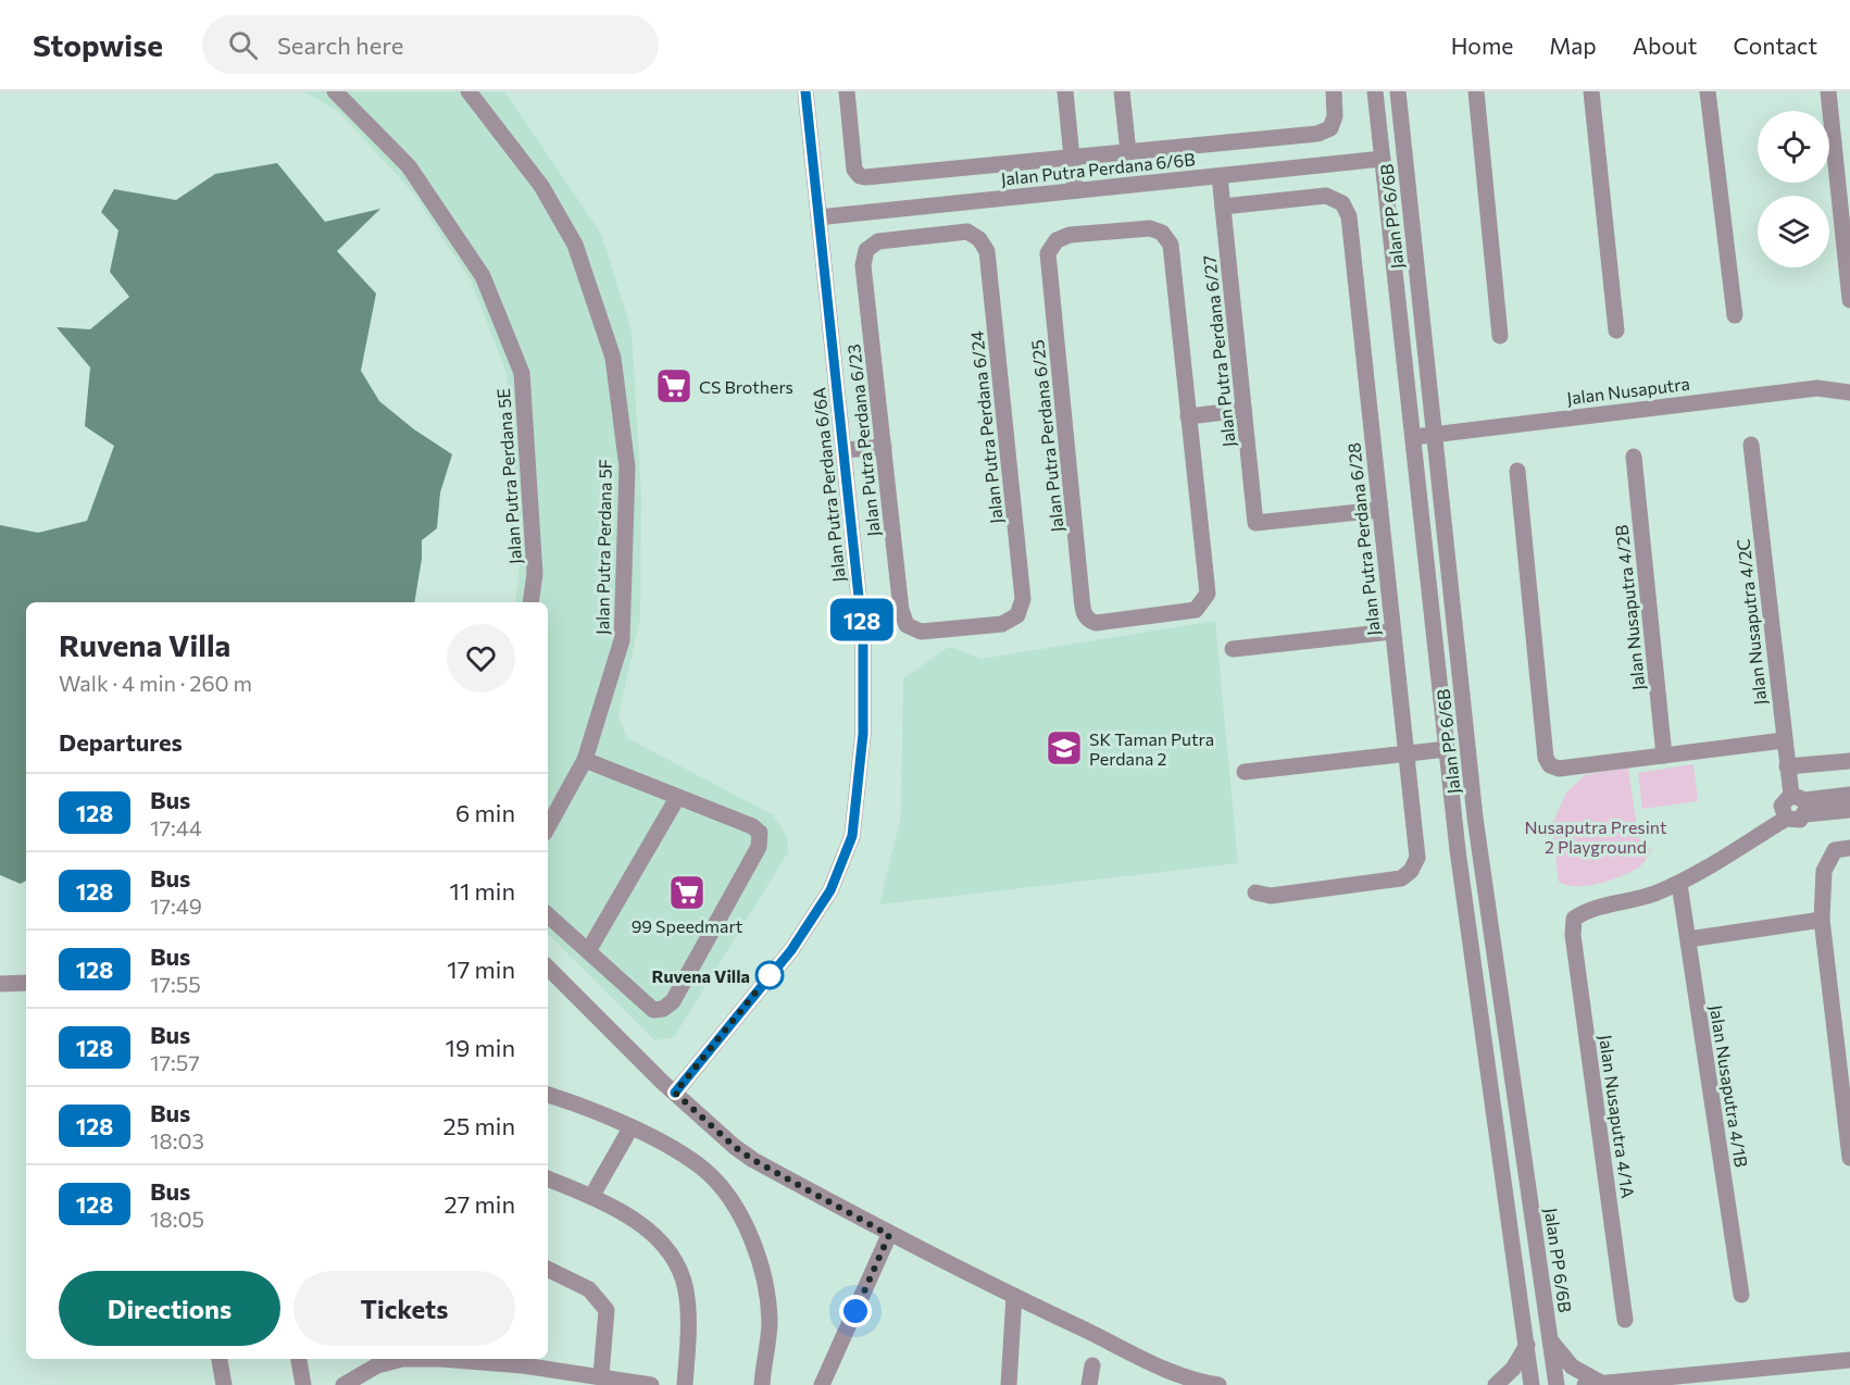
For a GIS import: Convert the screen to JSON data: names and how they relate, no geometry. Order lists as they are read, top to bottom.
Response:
{
  "streets": {
    "street": [
      "Jalan Putra Perdana 6/6B",
      "Jalan PP 6/6B",
      "Jalan Putra Perdana 6/27",
      "Jalan Nusaputra",
      "Jalan Putra Perdana 6/24",
      "Jalan Putra Perdana 6/25",
      "Jalan Putra Perdana 6/23",
      "Jalan Putra Perdana 5E",
      "Jalan Putra Perdana 6/6A",
      "Jalan Putra Perdana 6/28",
      "Jalan Putra Perdana 5F",
      "Jalan Nusaputra 4/2B",
      "Jalan Nusaputra 4/2C",
      "Jalan Nusaputra 4/1B",
      "Jalan Nusaputra 4/1A"
    ]
  },
  "crossings": [
    ["Jalan Putra Perdana 6/6B", "Jalan PP 6/6B"],
    ["Jalan Putra Perdana 6/6B", "Jalan Putra Perdana 6/27"],
    ["Jalan Putra Perdana 6/6B", "Jalan Putra Perdana 6/6A"],
    ["Jalan PP 6/6B", "Jalan Nusaputra"],
    ["Jalan Putra Perdana 6/27", "Jalan Putra Perdana 6/28"],
    ["Jalan Putra Perdana 6/24", "Jalan Putra Perdana 6/23"],
    ["Jalan Nusaputra 4/1B", "Jalan Nusaputra 4/1A"]
  ],
  "parks": ["Nusaputra Presint 2 Playground"],
  "places": {
    "supermarket": ["CS Brothers", "99 Speedmart"],
    "school or university": ["SK Taman Putra Perdana 2"],
    "other": ["Ruvena Villa"]
  },
  "lines": ["bus line 128"],
  "page": {
    "header": "Stopwise",
    "search": "Search here",
    "nav": [
      "Home",
      "Map",
      "About",
      "Contact"
    ],
    "on_map": "128",
    "heading": [
      ["Ruvena Villa", "Walk · 4 min · 260 m"],
      "Departures"
    ],
    "list": [
      {
        "mark": "128",
        "name": "Bus",
        "note": "17:44",
        "value": "6 min"
      },
      {
        "mark": "128",
        "name": "Bus",
        "note": "17:49",
        "value": "11 min"
      },
      {
        "mark": "128",
        "name": "Bus",
        "note": "17:55",
        "value": "17 min"
      },
      {
        "mark": "128",
        "name": "Bus",
        "note": "17:57",
        "value": "19 min"
      },
      {
        "mark": "128",
        "name": "Bus",
        "note": "18:03",
        "value": "25 min"
      },
      {
        "mark": "128",
        "name": "Bus",
        "note": "18:05",
        "value": "27 min"
      }
    ],
    "buttons": ["Directions", "Tickets"]
  }
}
